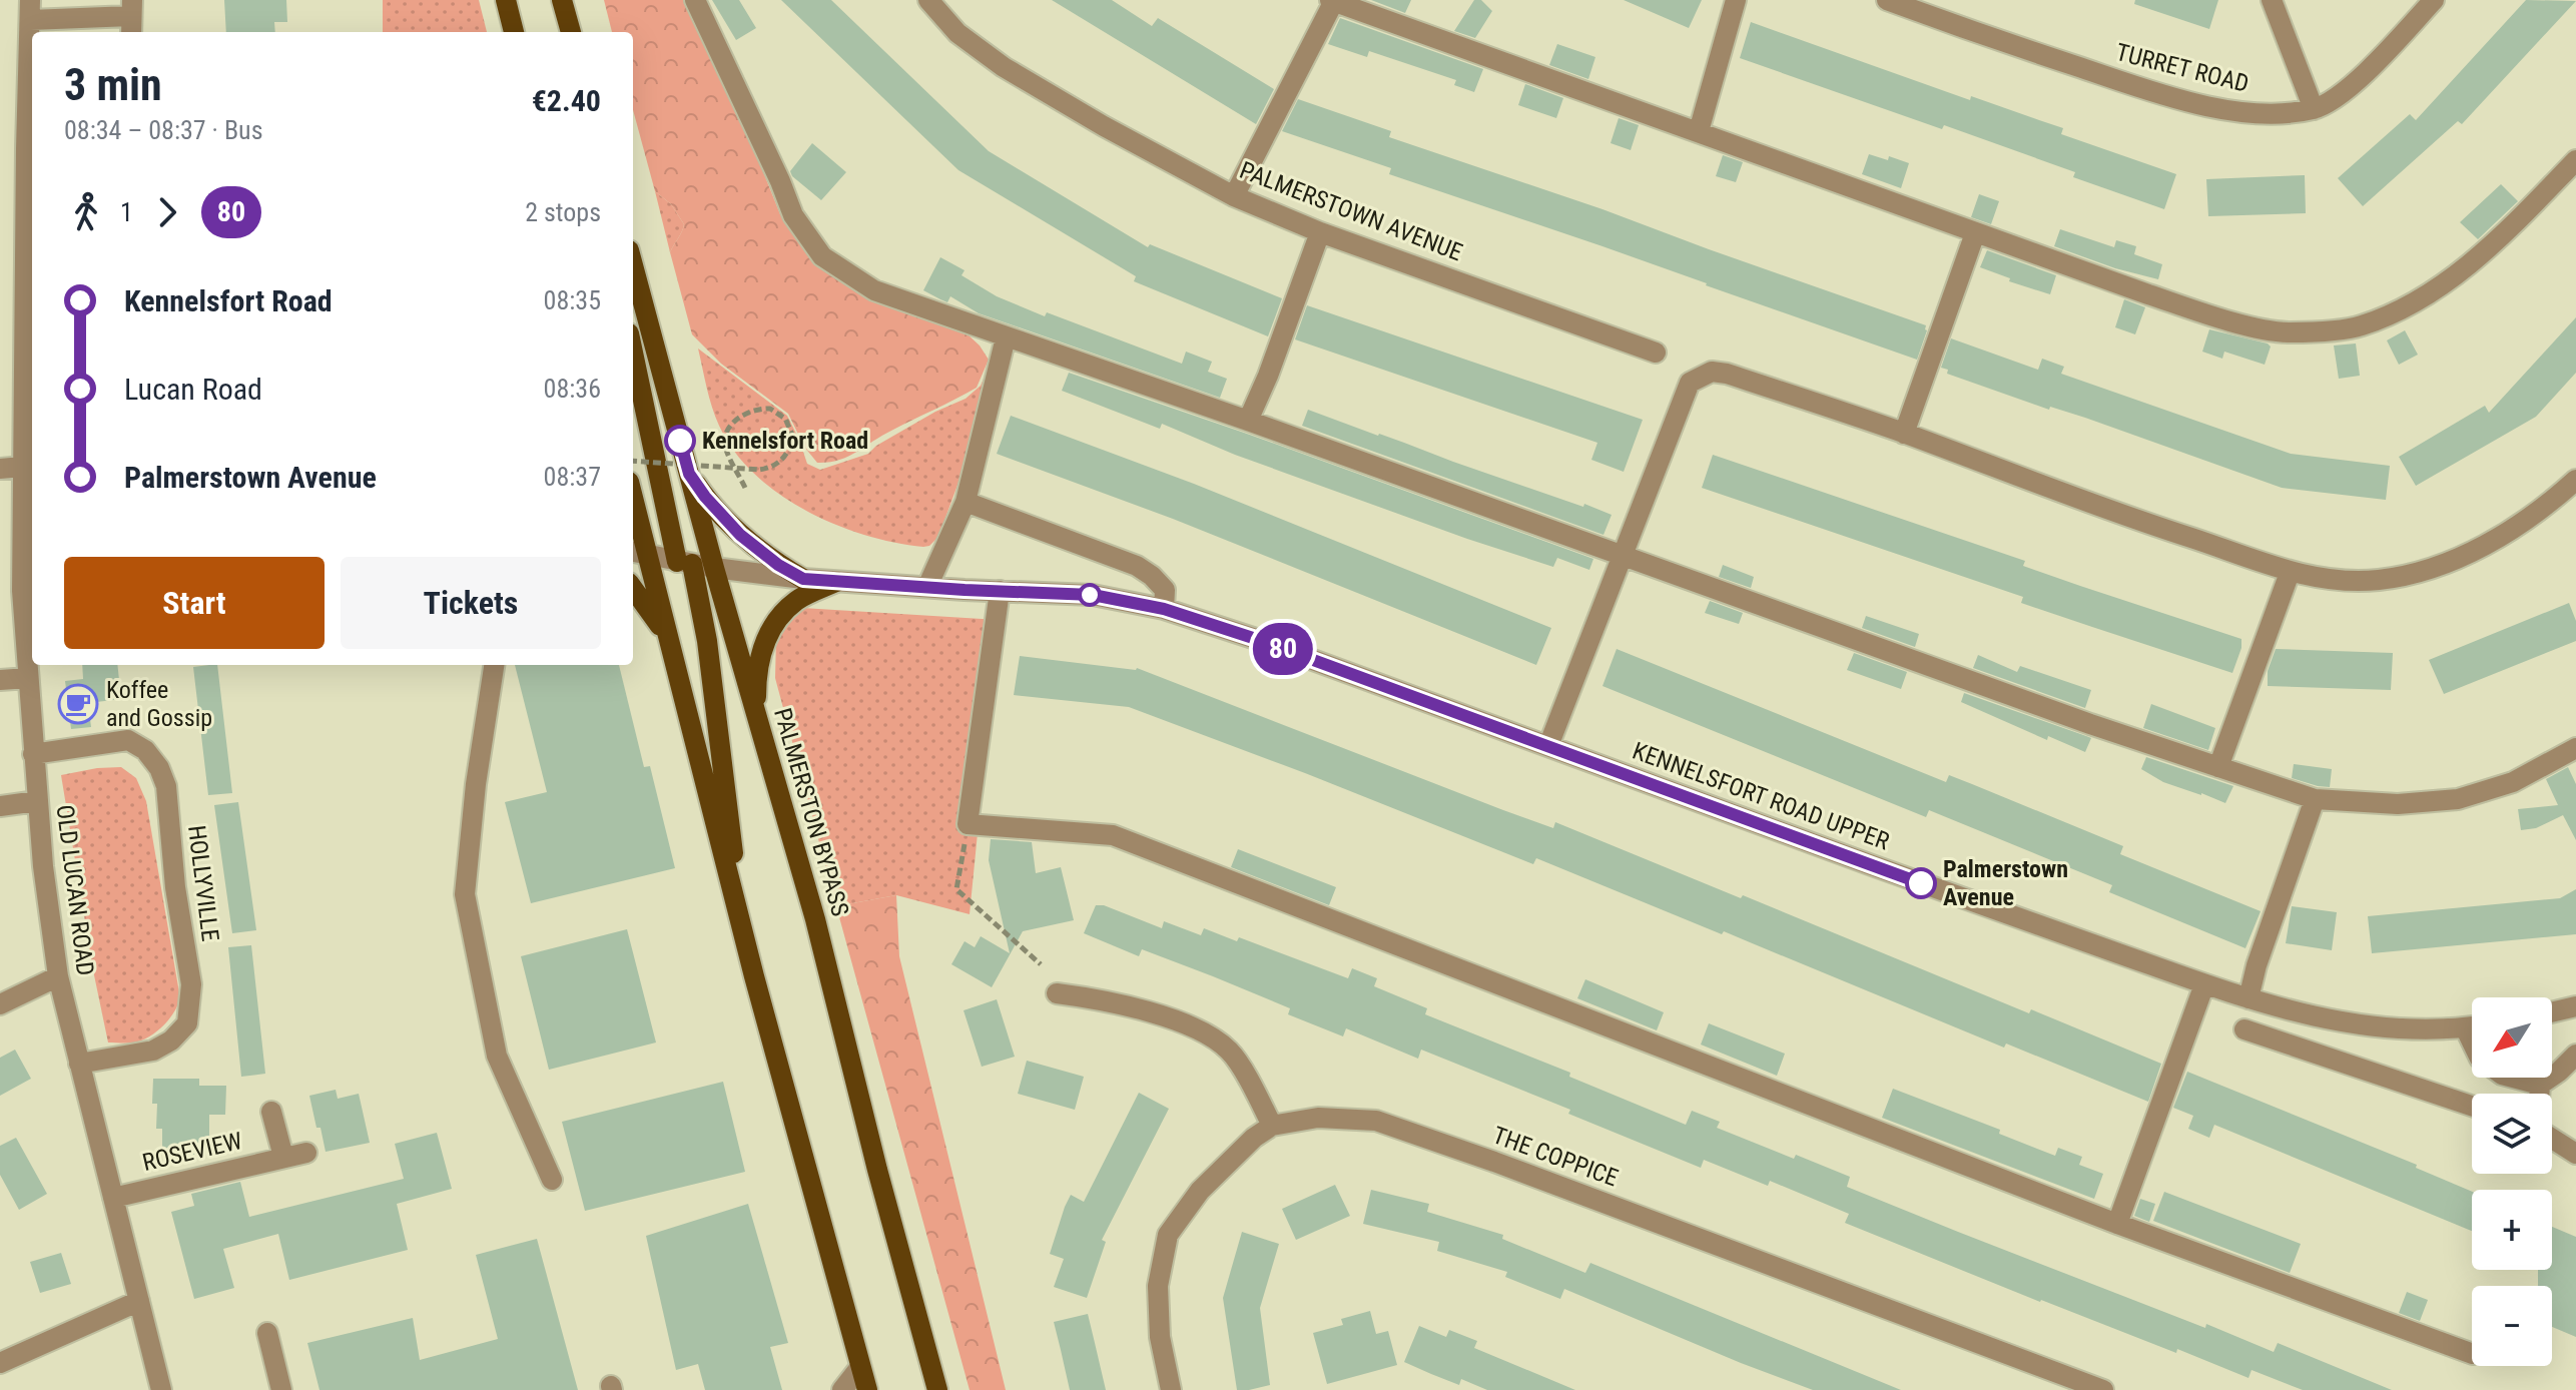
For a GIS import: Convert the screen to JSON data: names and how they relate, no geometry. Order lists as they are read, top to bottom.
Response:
{
  "streets": {
    "main road": ["PALMERSTON BYPASS"],
    "street": [
      "TURRET ROAD",
      "PALMERSTOWN AVENUE",
      "KENNELSFORT ROAD UPPER",
      "HOLLYVILLE",
      "OLD LUCAN ROAD",
      "ROSEVIEW",
      "THE COPPICE"
    ]
  },
  "crossings": [
    ["KENNELSFORT ROAD UPPER", "PALMERSTON BYPASS"],
    ["HOLLYVILLE", "OLD LUCAN ROAD"],
    ["OLD LUCAN ROAD", "ROSEVIEW"]
  ],
  "places": {
    "other": ["Kennelsfort Road", "Palmerstown Avenue"],
    "cafe": ["Koffee and Gossip"]
  },
  "lines": ["bus line 80"],
  "north": "bottom left",
  "page": {
    "on_map": "80",
    "heading": ["3 min", "08:34 – 08:37 · Bus", "€2.40"],
    "legs": ["1", "80", "2 stops"],
    "list": [
      {
        "name": "Kennelsfort Road",
        "value": "08:35"
      },
      {
        "name": "Lucan Road",
        "value": "08:36"
      },
      {
        "name": "Palmerstown Avenue",
        "value": "08:37"
      }
    ],
    "buttons": ["Start", "Tickets"],
    "map_buttons": ["+", "−"]
  }
}
